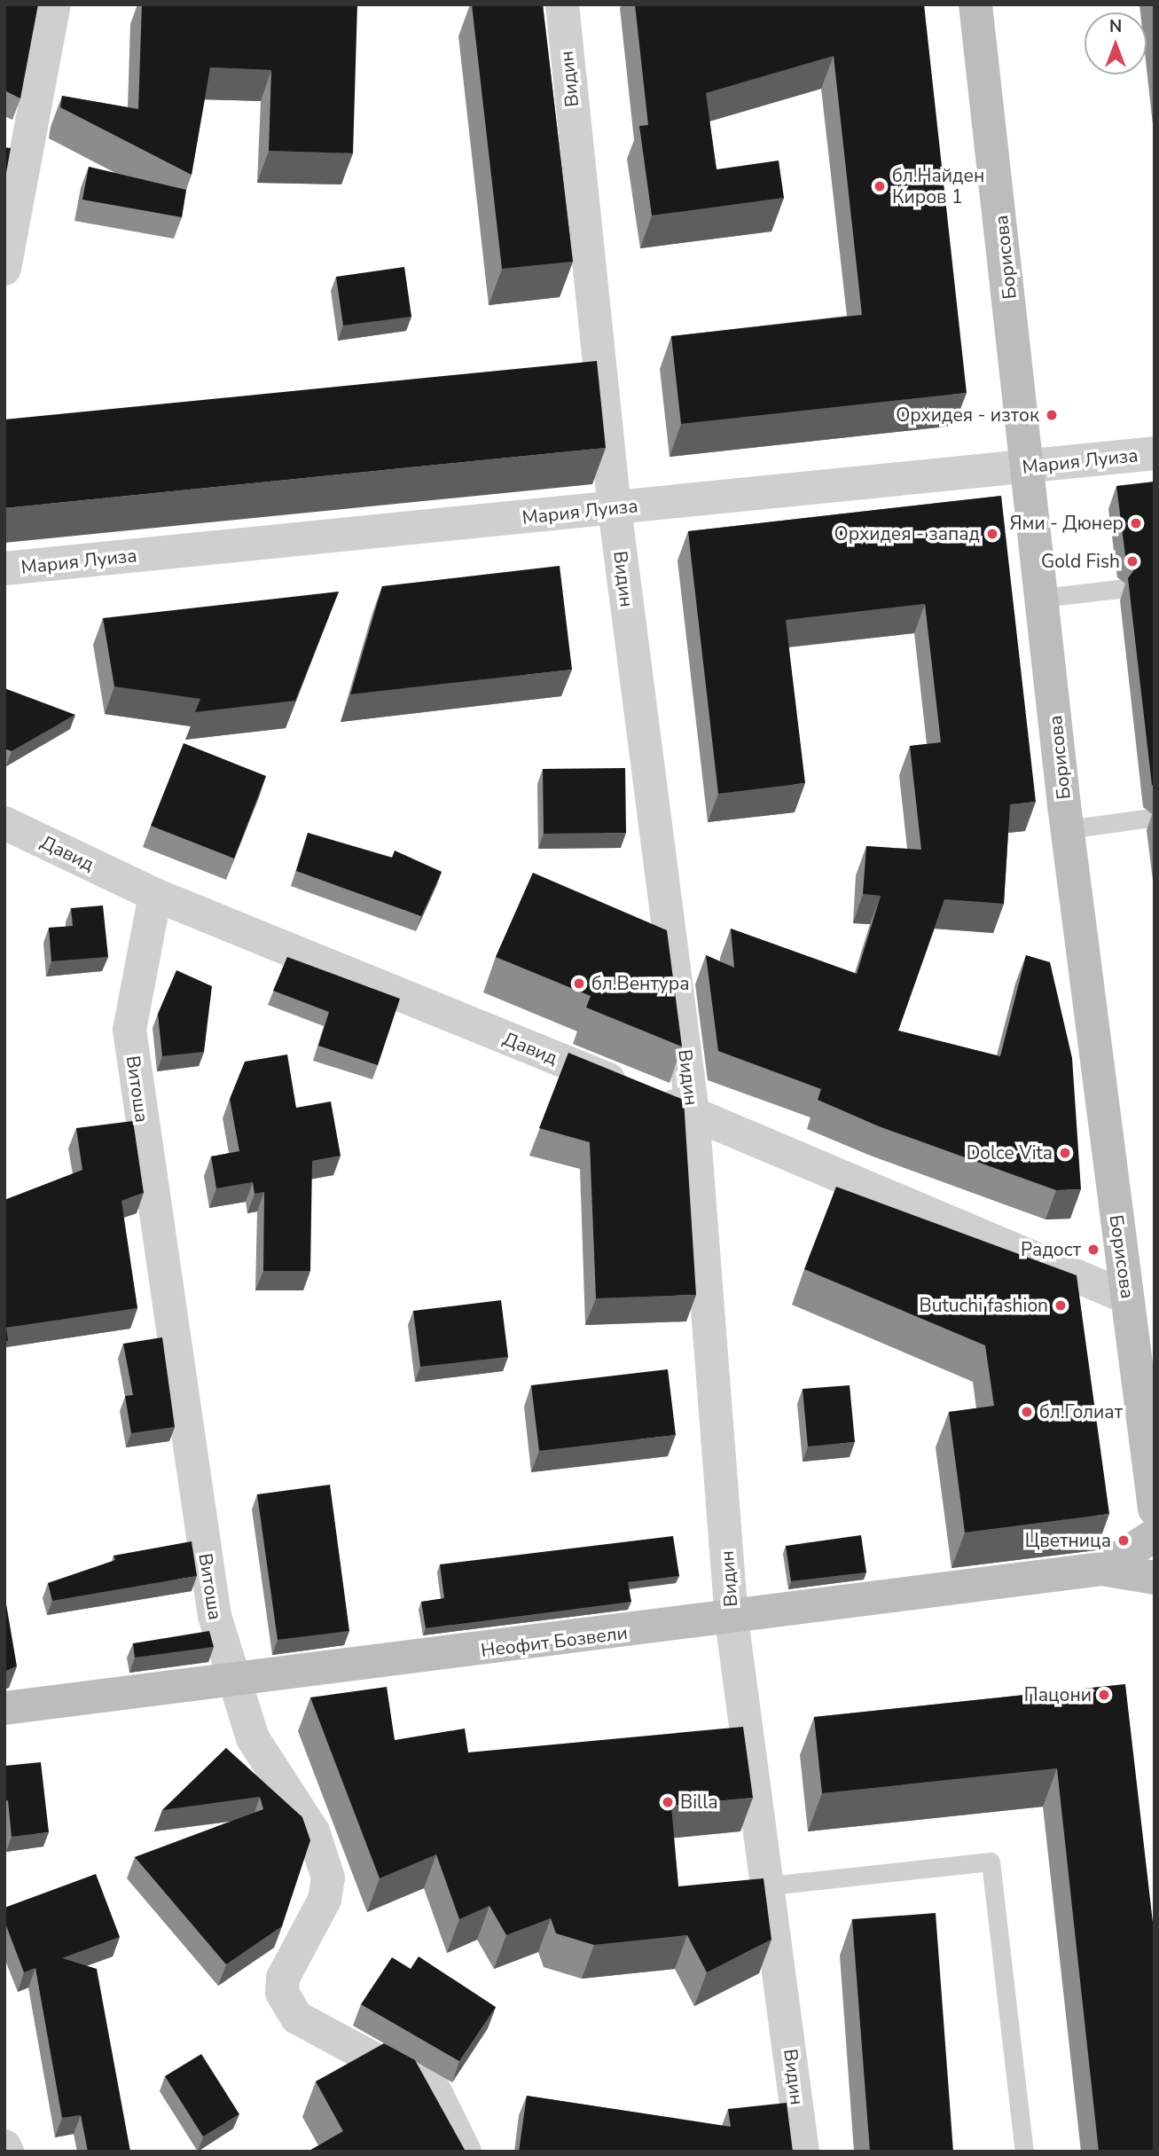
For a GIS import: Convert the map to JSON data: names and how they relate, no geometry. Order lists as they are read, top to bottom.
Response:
{
  "streets": {
    "main road": ["Борисова", "Неофит Бозвели"],
    "street": [
      "Видин",
      "Мария Луиза",
      "Давид",
      "Витоша"
    ]
  },
  "crossings": [
    ["Видин", "Мария Луиза"],
    ["Видин", "Давид"],
    ["Видин", "Неофит Бозвели"],
    ["Борисова", "Мария Луиза"],
    ["Борисова", "Давид"],
    ["Давид", "Витоша"],
    ["Витоша", "Неофит Бозвели"]
  ],
  "places": [
    "бл.Найден Киров 1",
    "Орхидея - изток",
    "Ями - Дюнер",
    "Орхидея - запад",
    "Gold Fish",
    "бл.Вентура",
    "Dolce Vita",
    "Радост",
    "Butuchi fashion",
    "бл.Голиат",
    "Цветница",
    "Пацони",
    "Billa"
  ],
  "north": "top"
}
